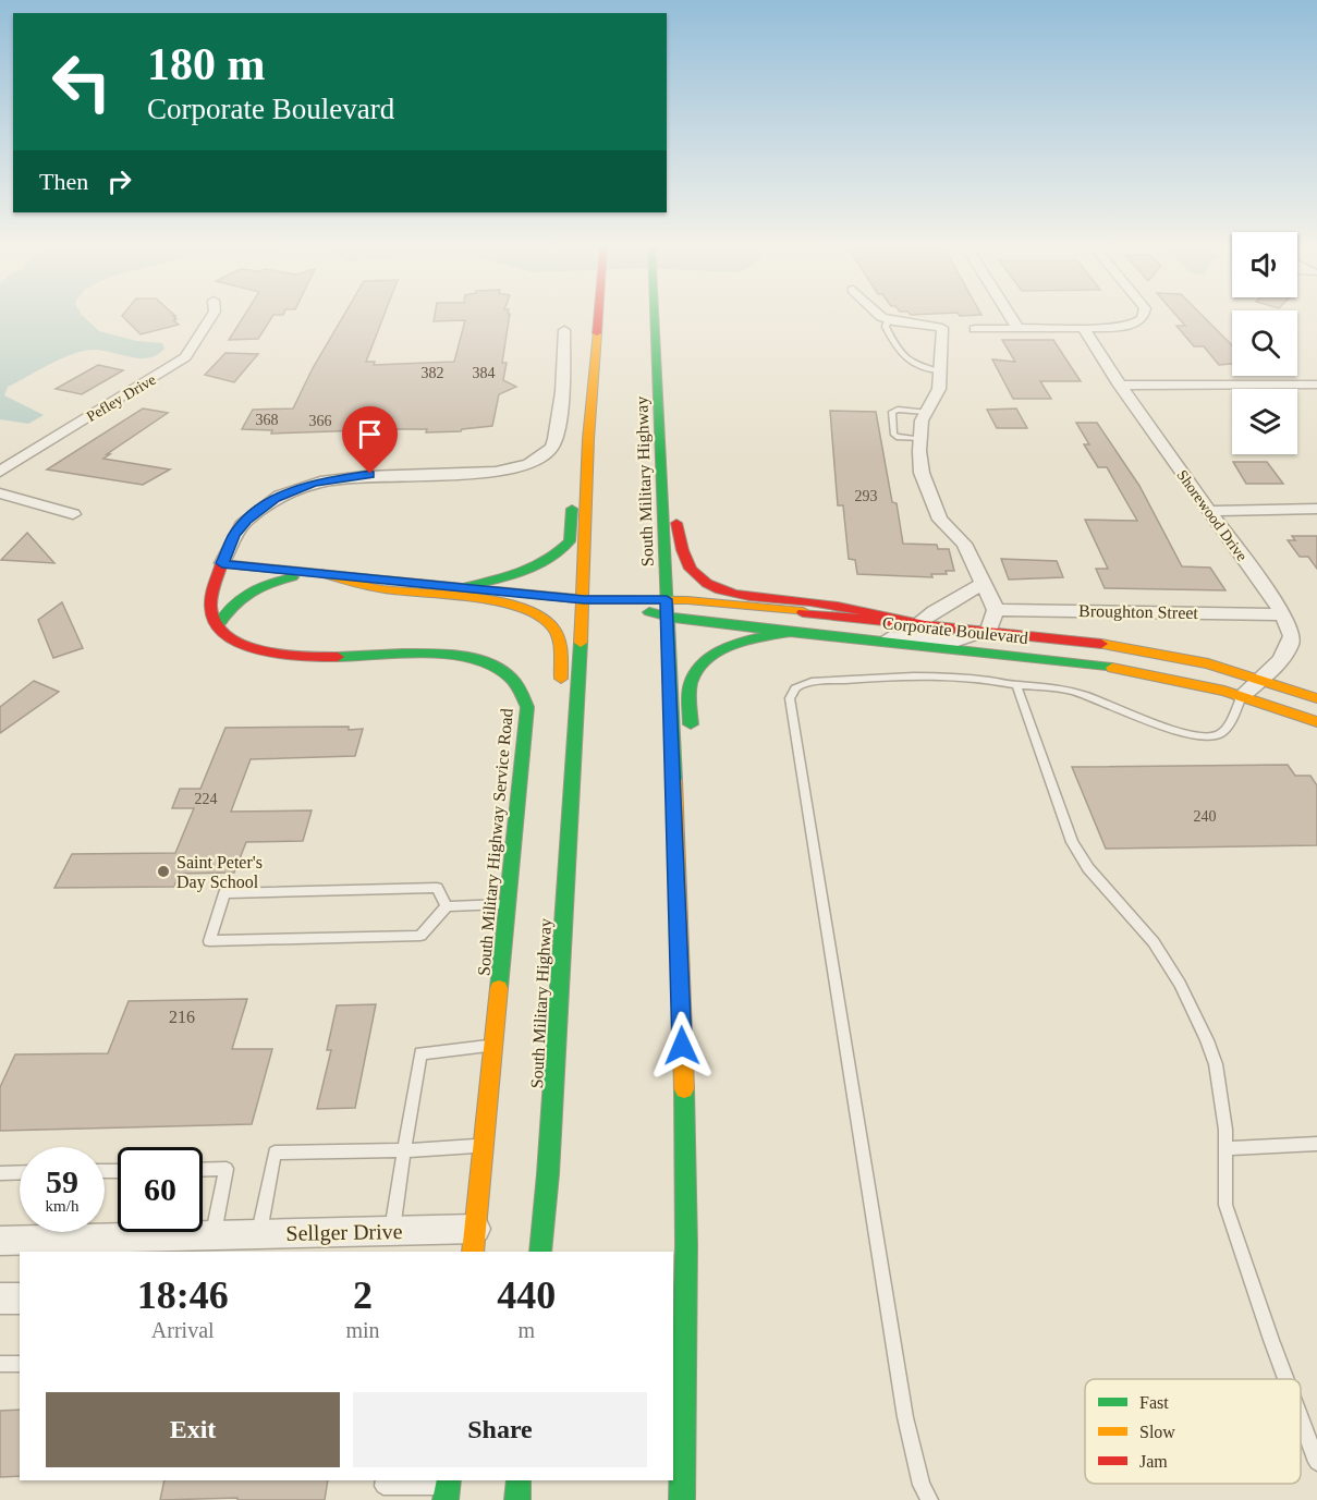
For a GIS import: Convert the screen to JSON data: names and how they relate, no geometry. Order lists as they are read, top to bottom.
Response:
{
  "streets": {
    "main road": ["South Military Highway", "Corporate Boulevard", "South Military Highway Service Road"],
    "street": [
      "Pefley Drive",
      "Shorewood Drive",
      "Broughton Street",
      "Sellger Drive"
    ]
  },
  "crossings": [
    ["South Military Highway", "Corporate Boulevard"],
    ["Shorewood Drive", "Broughton Street"],
    ["Shorewood Drive", "Corporate Boulevard"],
    ["South Military Highway Service Road", "Sellger Drive"]
  ],
  "places": ["Saint Peter's Day School"],
  "house_numbers": [
    "382",
    "384",
    "368",
    "366",
    "293",
    "224",
    "240",
    "216"
  ],
  "legend": ["Fast", "Slow", "Jam"],
  "page": {
    "turn": ["180 m", "Corporate Boulevard"],
    "then": "Then",
    "speed": "59 km/h",
    "limit": "60",
    "eta": [
      "18:46",
      "Arrival",
      "2",
      "min",
      "440",
      "m"
    ],
    "buttons": ["Exit", "Share"]
  }
}
